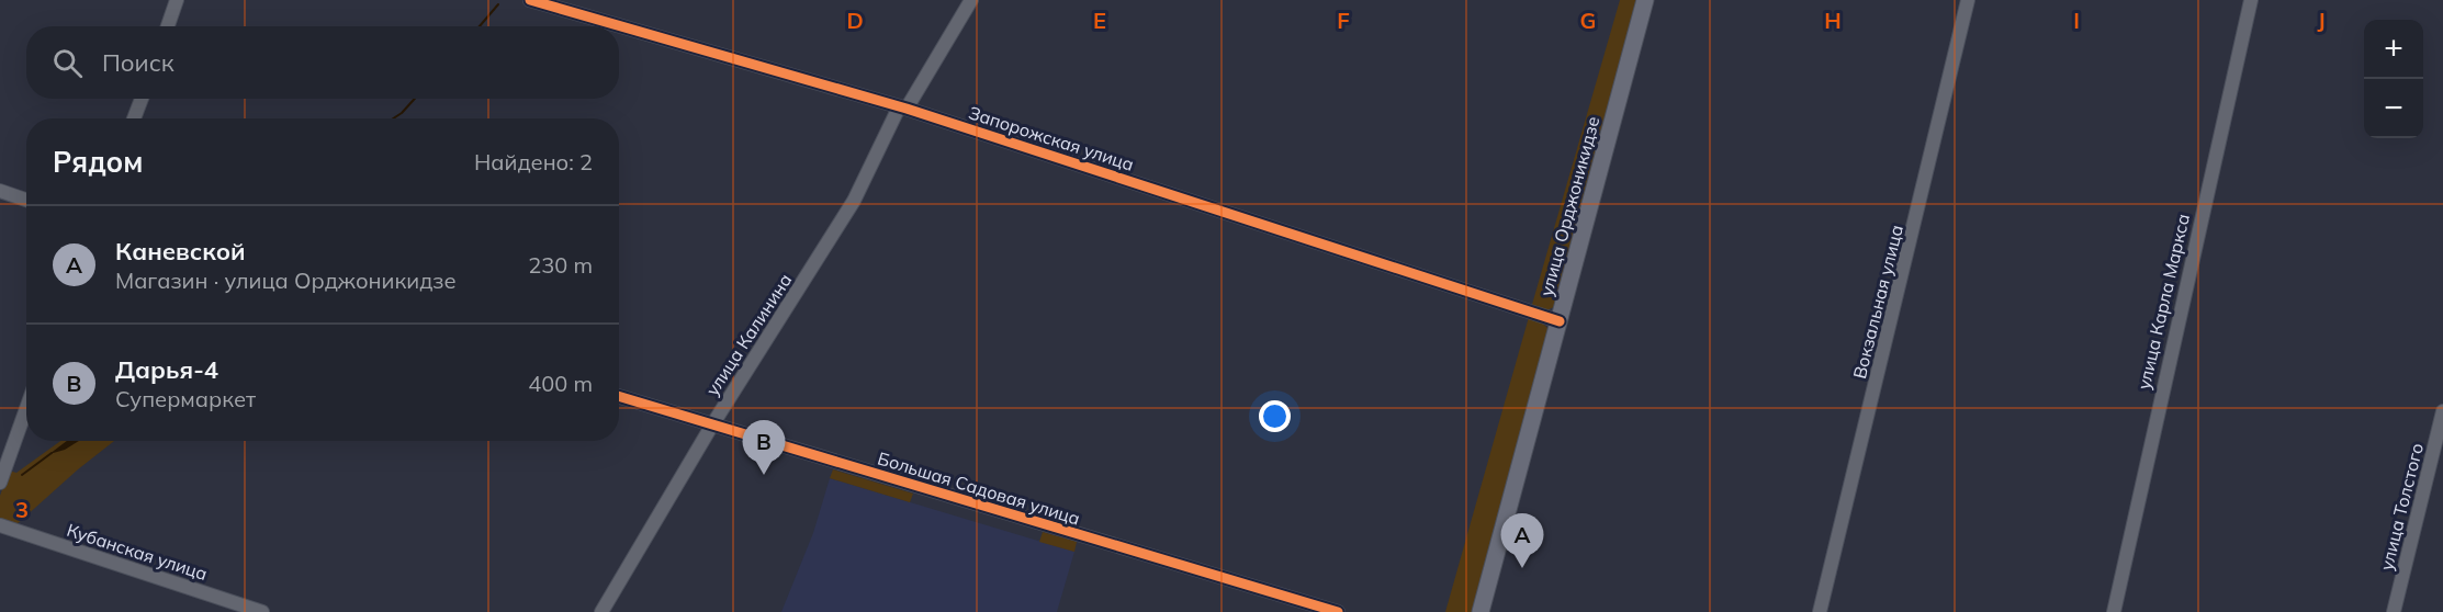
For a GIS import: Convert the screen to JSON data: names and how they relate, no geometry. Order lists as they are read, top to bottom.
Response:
{
  "streets": {
    "main road": ["улица Орджоникидзе"],
    "street": [
      "Запорожская улица",
      "Вокзальная улица",
      "улица Карла Маркса",
      "улица Калинина",
      "Большая Садовая улица",
      "улица Толстого",
      "Кубанская улица"
    ]
  },
  "crossings": [
    ["Запорожская улица", "улица Орджоникидзе"],
    ["Запорожская улица", "улица Калинина"],
    ["улица Калинина", "Большая Садовая улица"]
  ],
  "page": {
    "map_buttons": ["+", "−"],
    "search": "Поиск",
    "heading": ["Рядом", "Найдено: 2"],
    "list": [
      {
        "mark": "A",
        "name": "Каневской",
        "note": "Магазин · улица Орджоникидзе",
        "value": "230 m"
      },
      {
        "mark": "B",
        "name": "Дарья-4",
        "note": "Супермаркет",
        "value": "400 m"
      }
    ],
    "pins": ["B", "A"]
  },
  "grid": {
    "columns": [
      "D",
      "E",
      "F",
      "G",
      "H",
      "I",
      "J"
    ],
    "rows": ["3"]
  }
}
